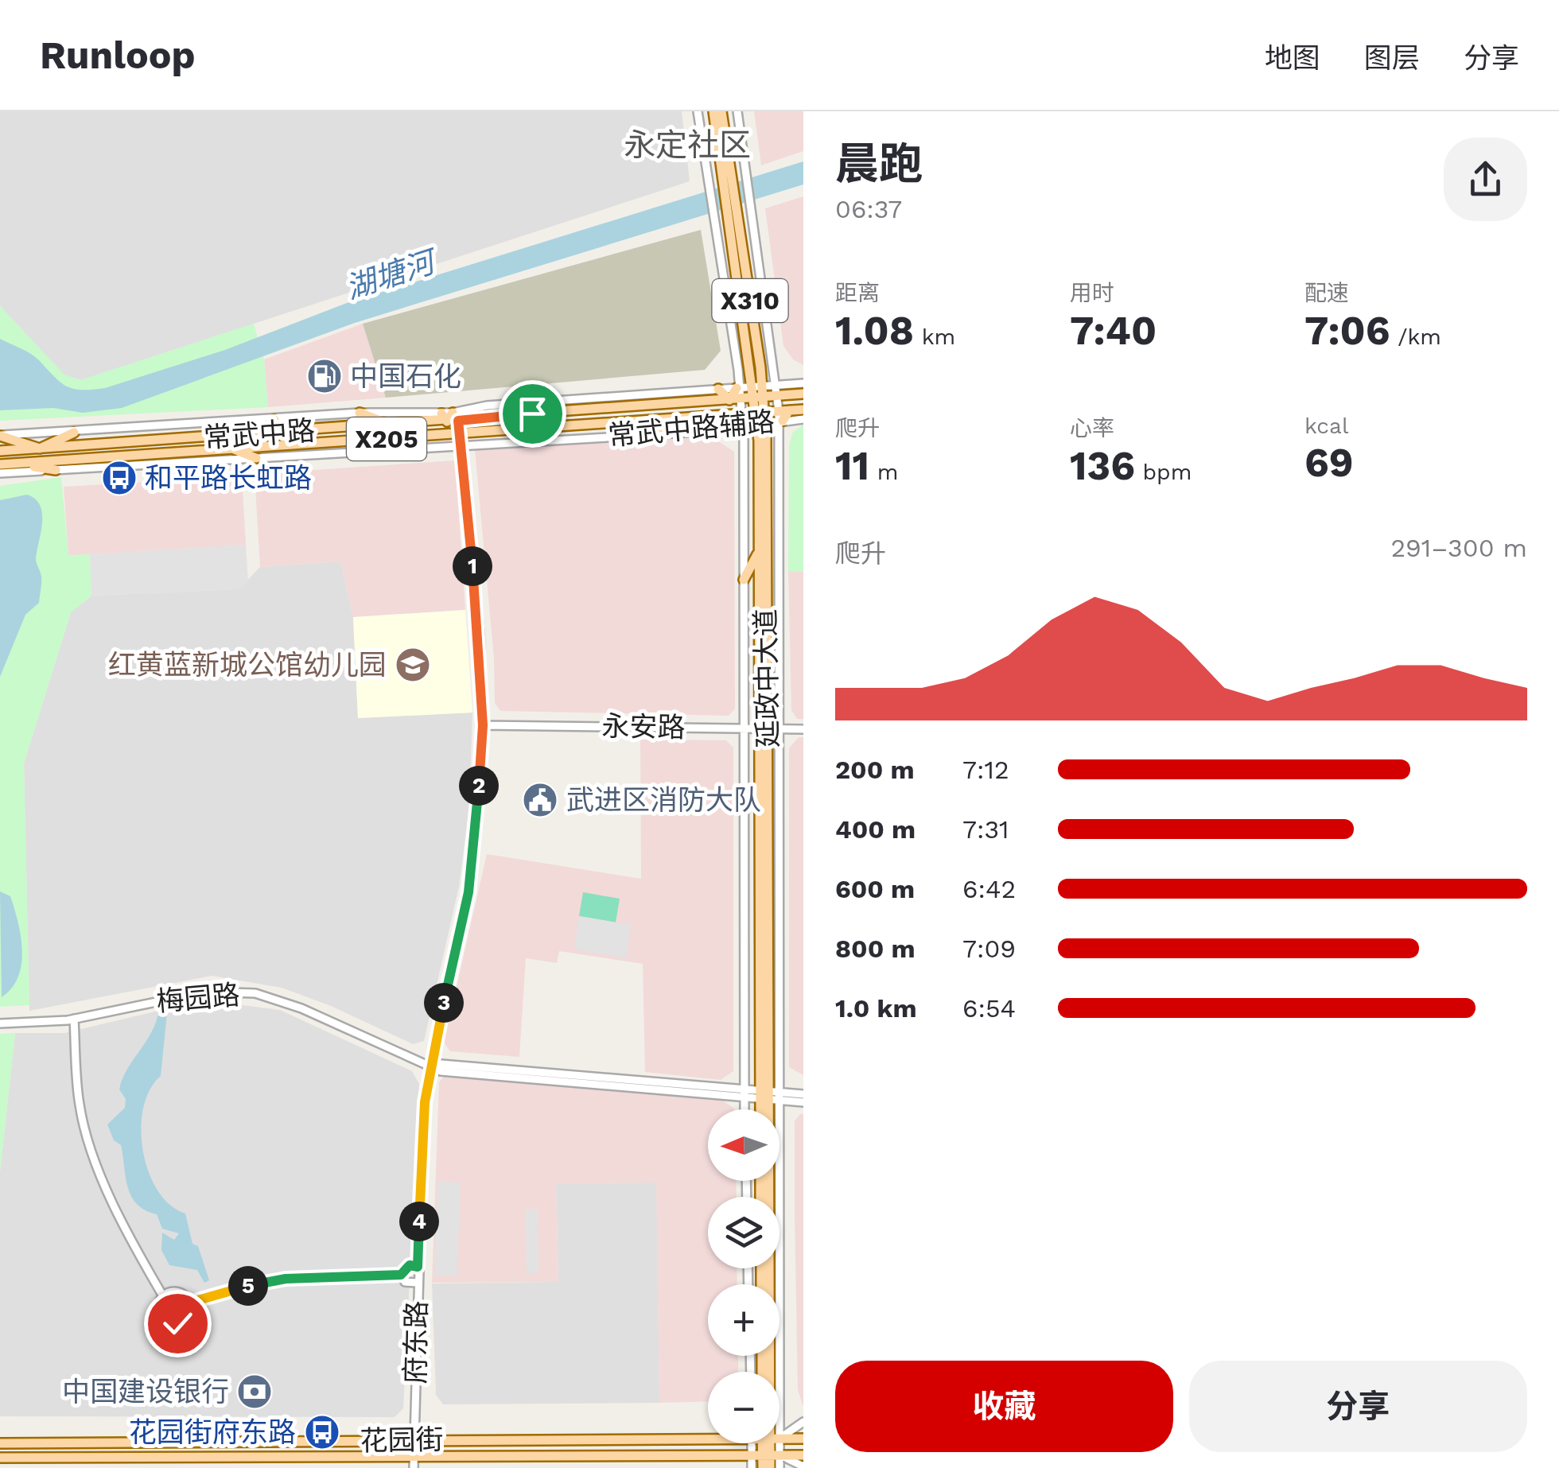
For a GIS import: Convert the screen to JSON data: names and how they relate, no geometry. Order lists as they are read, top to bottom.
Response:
{
  "streets": {
    "main road": [
      "X310",
      "常武中路",
      "X205",
      "延政中大道",
      "花园街"
    ],
    "street": [
      "常武中路辅路",
      "永安路",
      "梅园路",
      "府东路"
    ]
  },
  "crossings": [
    ["X310", "花园街"],
    ["常武中路辅路", "常武中路"],
    ["常武中路辅路", "延政中大道"],
    ["常武中路辅路", "府东路"],
    ["常武中路", "延政中大道"],
    ["常武中路", "府东路"],
    ["延政中大道", "永安路"],
    ["延政中大道", "梅园路"],
    ["永安路", "府东路"],
    ["梅园路", "府东路"],
    ["府东路", "花园街"]
  ],
  "districts": ["永定社区"],
  "water": ["湖塘河"],
  "places": {
    "fuel station": ["中国石化"],
    "bus stop": ["和平路长虹路", "花园街府东路"],
    "school or university": ["红黄蓝新城公馆幼儿园"],
    "public building": ["武进区消防大队"],
    "bank": ["中国建设银行"]
  },
  "north": "left",
  "page": {
    "header": "Runloop",
    "nav": ["地图", "图层", "分享"],
    "heading": ["晨跑", "06:37"],
    "stats": [
      ["距离", "1.08 km"],
      ["用时", "7:40"],
      ["配速", "7:06 /km"],
      ["爬升", "11 m"],
      ["心率", "136 bpm"],
      ["kcal", "69"]
    ],
    "chart": ["爬升", "291–300 m"],
    "pins": [
      "1",
      "2",
      "3",
      "4",
      "5"
    ],
    "list": [
      {
        "name": "200 m",
        "note": "7:12"
      },
      {
        "name": "400 m",
        "note": "7:31"
      },
      {
        "name": "600 m",
        "note": "6:42"
      },
      {
        "name": "800 m",
        "note": "7:09"
      },
      {
        "name": "1.0 km",
        "note": "6:54"
      }
    ],
    "map_buttons": ["+", "−"],
    "buttons": ["收藏", "分享"]
  }
}
